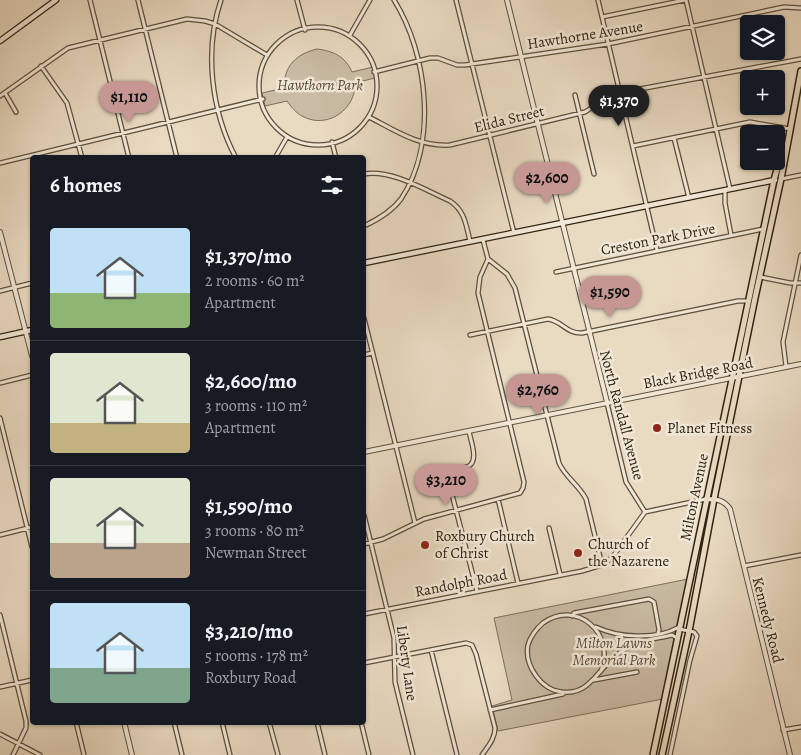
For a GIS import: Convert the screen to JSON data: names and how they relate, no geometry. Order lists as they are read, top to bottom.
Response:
{
  "streets": {
    "main road": ["Milton Avenue"],
    "street": [
      "Hawthorne Avenue",
      "Elida Street",
      "Creston Park Drive",
      "Black Bridge Road",
      "North Randall Avenue",
      "Randolph Road",
      "Kennedy Road",
      "Liberty Lane"
    ]
  },
  "crossings": [
    ["Hawthorne Avenue", "Elida Street"],
    ["Hawthorne Avenue", "North Randall Avenue"],
    ["Elida Street", "North Randall Avenue"],
    ["Creston Park Drive", "North Randall Avenue"],
    ["Creston Park Drive", "Milton Avenue"],
    ["Black Bridge Road", "North Randall Avenue"],
    ["Black Bridge Road", "Milton Avenue"],
    ["Milton Avenue", "Kennedy Road"],
    ["Randolph Road", "Liberty Lane"]
  ],
  "parks": ["Hawthorn Park", "Milton Lawns Memorial Park"],
  "places": ["Planet Fitness", "Roxbury Church of Christ", "Church of the Nazarene"],
  "page": {
    "map_buttons": ["+", "−"],
    "price": [
      "$1,110",
      "$1,370",
      "$2,600",
      "$1,590",
      "$2,760",
      "$3,210"
    ],
    "heading": "6 homes",
    "list": [
      {
        "name": "$1,370/mo",
        "note": "2 rooms · 60 m² · Apartment"
      },
      {
        "name": "$2,600/mo",
        "note": "3 rooms · 110 m² · Apartment"
      },
      {
        "name": "$1,590/mo",
        "note": "3 rooms · 80 m² · Newman Street"
      },
      {
        "name": "$3,210/mo",
        "note": "5 rooms · 178 m² · Roxbury Road"
      }
    ]
  }
}
